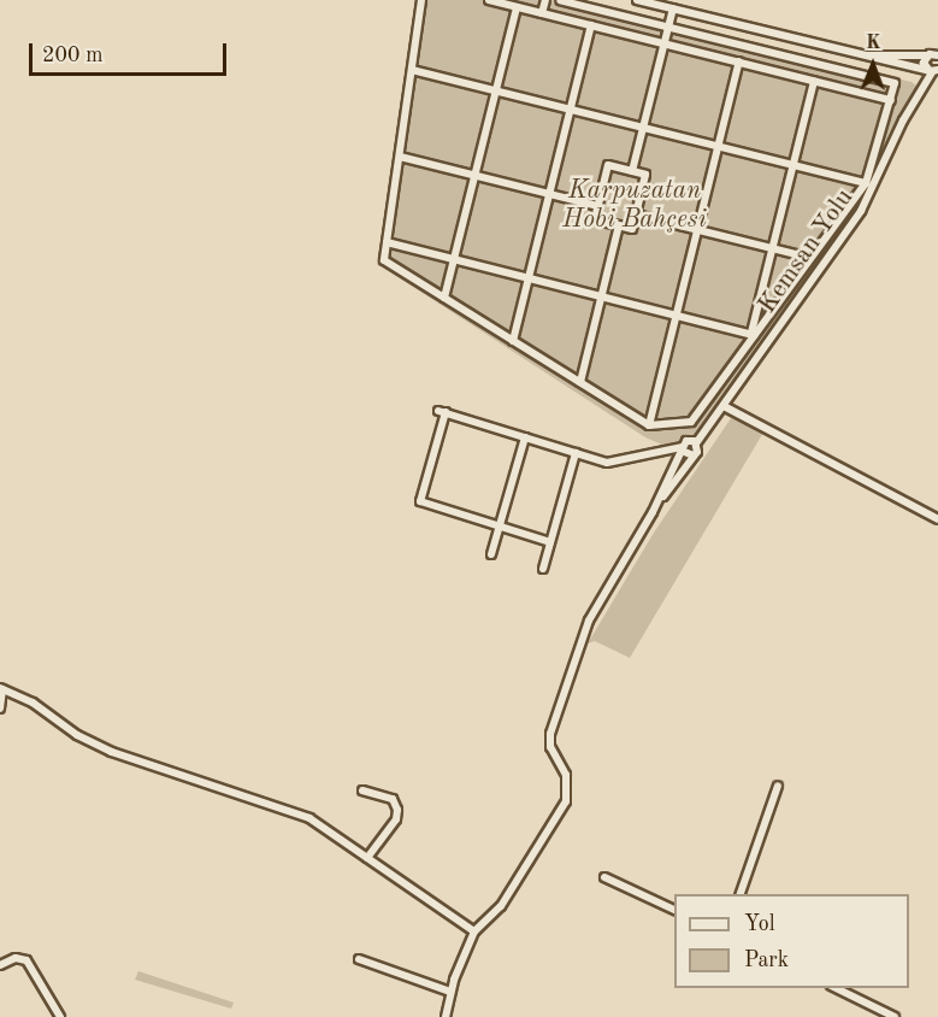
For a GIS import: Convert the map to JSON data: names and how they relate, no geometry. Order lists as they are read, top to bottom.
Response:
{
  "streets": {
    "street": ["Kemsan Yolu"]
  },
  "parks": ["Karpuzatan Hobi Bahçesi"],
  "legend": ["Yol", "Park"],
  "scale_bar": "200 m",
  "north": "top"
}
